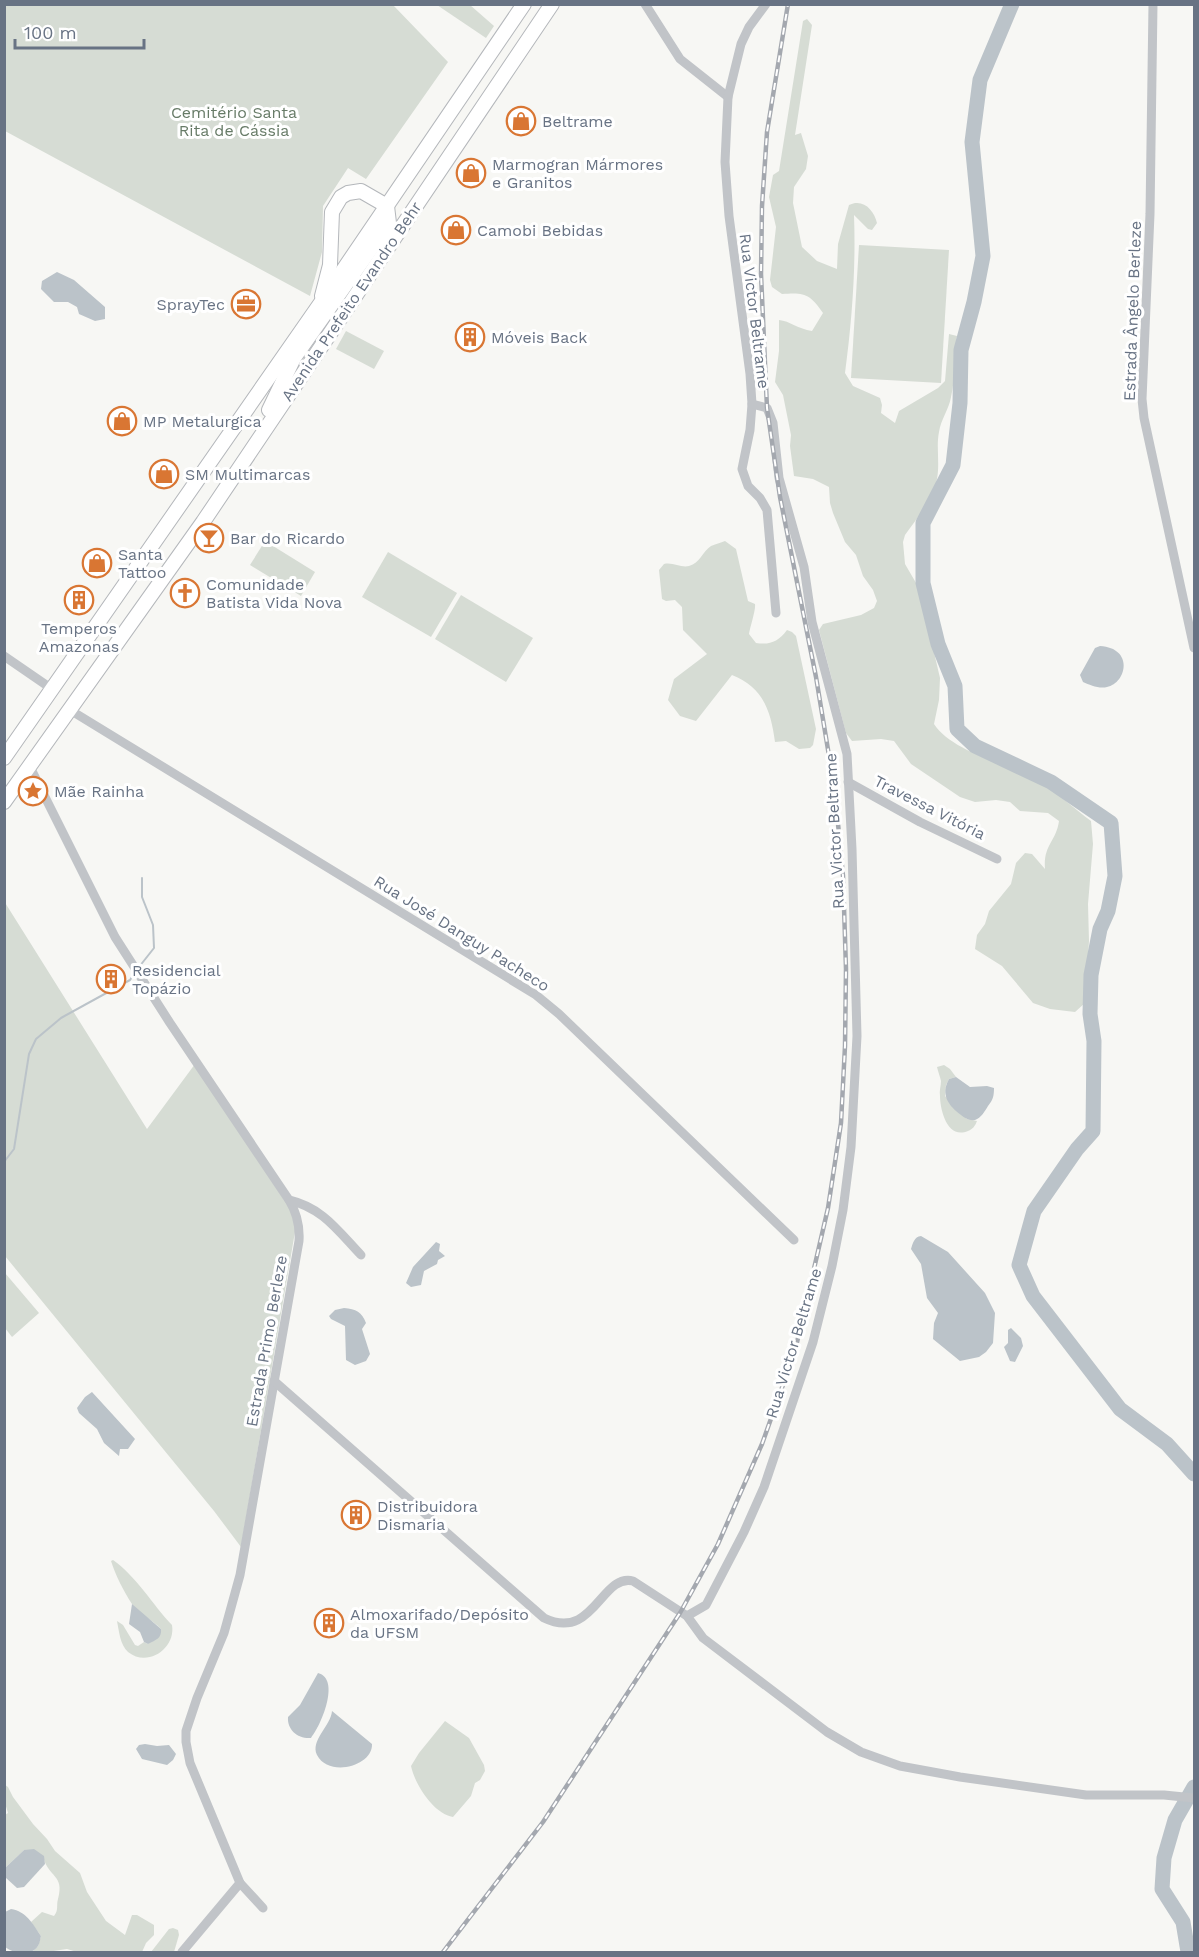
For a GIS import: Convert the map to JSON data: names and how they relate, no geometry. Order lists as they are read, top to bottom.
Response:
{
  "streets": {
    "highway": ["Avenida Prefeito Evandro Behr"],
    "street": [
      "Rua Victor Beltrame",
      "Estrada Ângelo Berleze",
      "Travessa Vitória",
      "Rua José Danguy Pacheco",
      "Estrada Primo Berleze"
    ]
  },
  "crossings": [
    ["Avenida Prefeito Evandro Behr", "Rua José Danguy Pacheco"],
    ["Avenida Prefeito Evandro Behr", "Estrada Primo Berleze"],
    ["Rua Victor Beltrame", "Travessa Vitória"]
  ],
  "parks": ["Cemitério Santa Rita de Cássia"],
  "places": {
    "shop": [
      "Beltrame",
      "Marmogran Mármores e Granitos",
      "Camobi Bebidas",
      "MP Metalurgica",
      "SM Multimarcas",
      "Santa Tattoo"
    ],
    "office": ["SprayTec"],
    "building": [
      "Móveis Back",
      "Temperos Amazonas",
      "Residencial Topázio",
      "Distribuidora Dismaria",
      "Almoxarifado/Depósito da UFSM"
    ],
    "bar": ["Bar do Ricardo"],
    "church": ["Comunidade Batista Vida Nova"],
    "place": ["Mãe Rainha"]
  },
  "scale_bar": "100 m"
}
